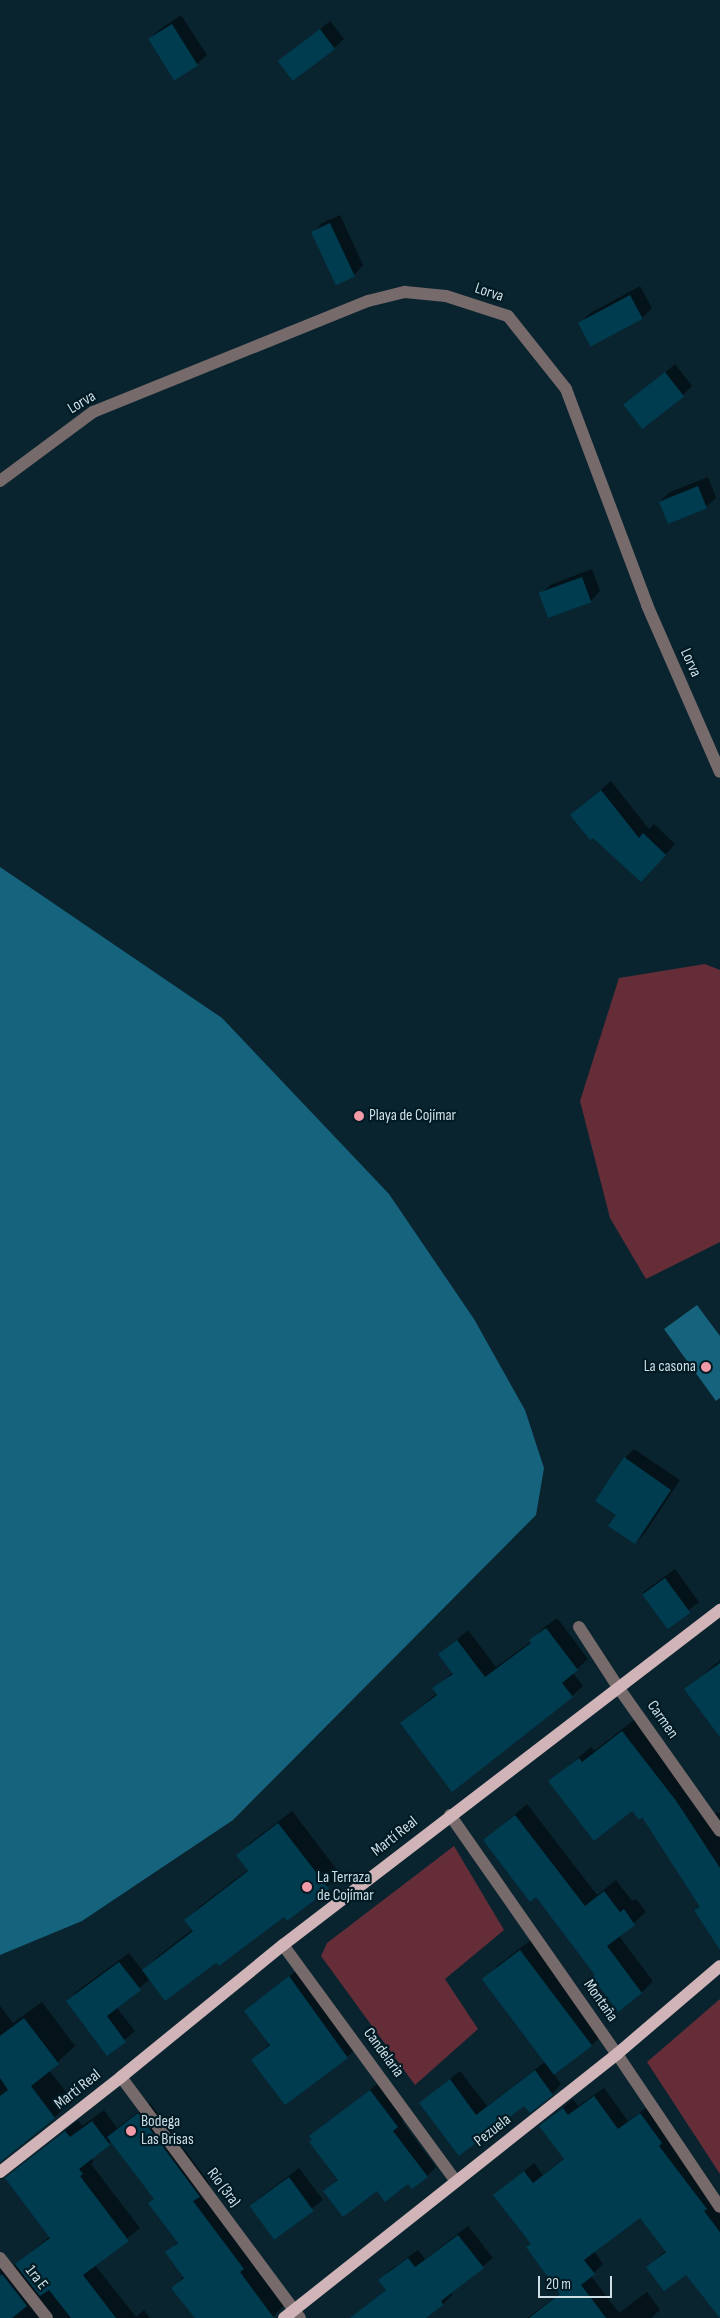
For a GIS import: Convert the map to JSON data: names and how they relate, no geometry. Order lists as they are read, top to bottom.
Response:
{
  "streets": {
    "main road": ["Martí Real", "Pezuela"],
    "street": [
      "Lorva",
      "Carmen",
      "Montaña",
      "Candelaria",
      "Río (3ra)",
      "1ra E"
    ]
  },
  "crossings": [
    ["Carmen", "Martí Real"],
    ["Martí Real", "Montaña"],
    ["Martí Real", "Candelaria"],
    ["Martí Real", "Río (3ra)"],
    ["Montaña", "Pezuela"],
    ["Candelaria", "Pezuela"],
    ["Pezuela", "Río (3ra)"]
  ],
  "places": [
    "Playa de Cojímar",
    "La casona",
    "La Terraza de Cojímar",
    "Bodega Las Brisas"
  ],
  "scale_bar": "20 m"
}
